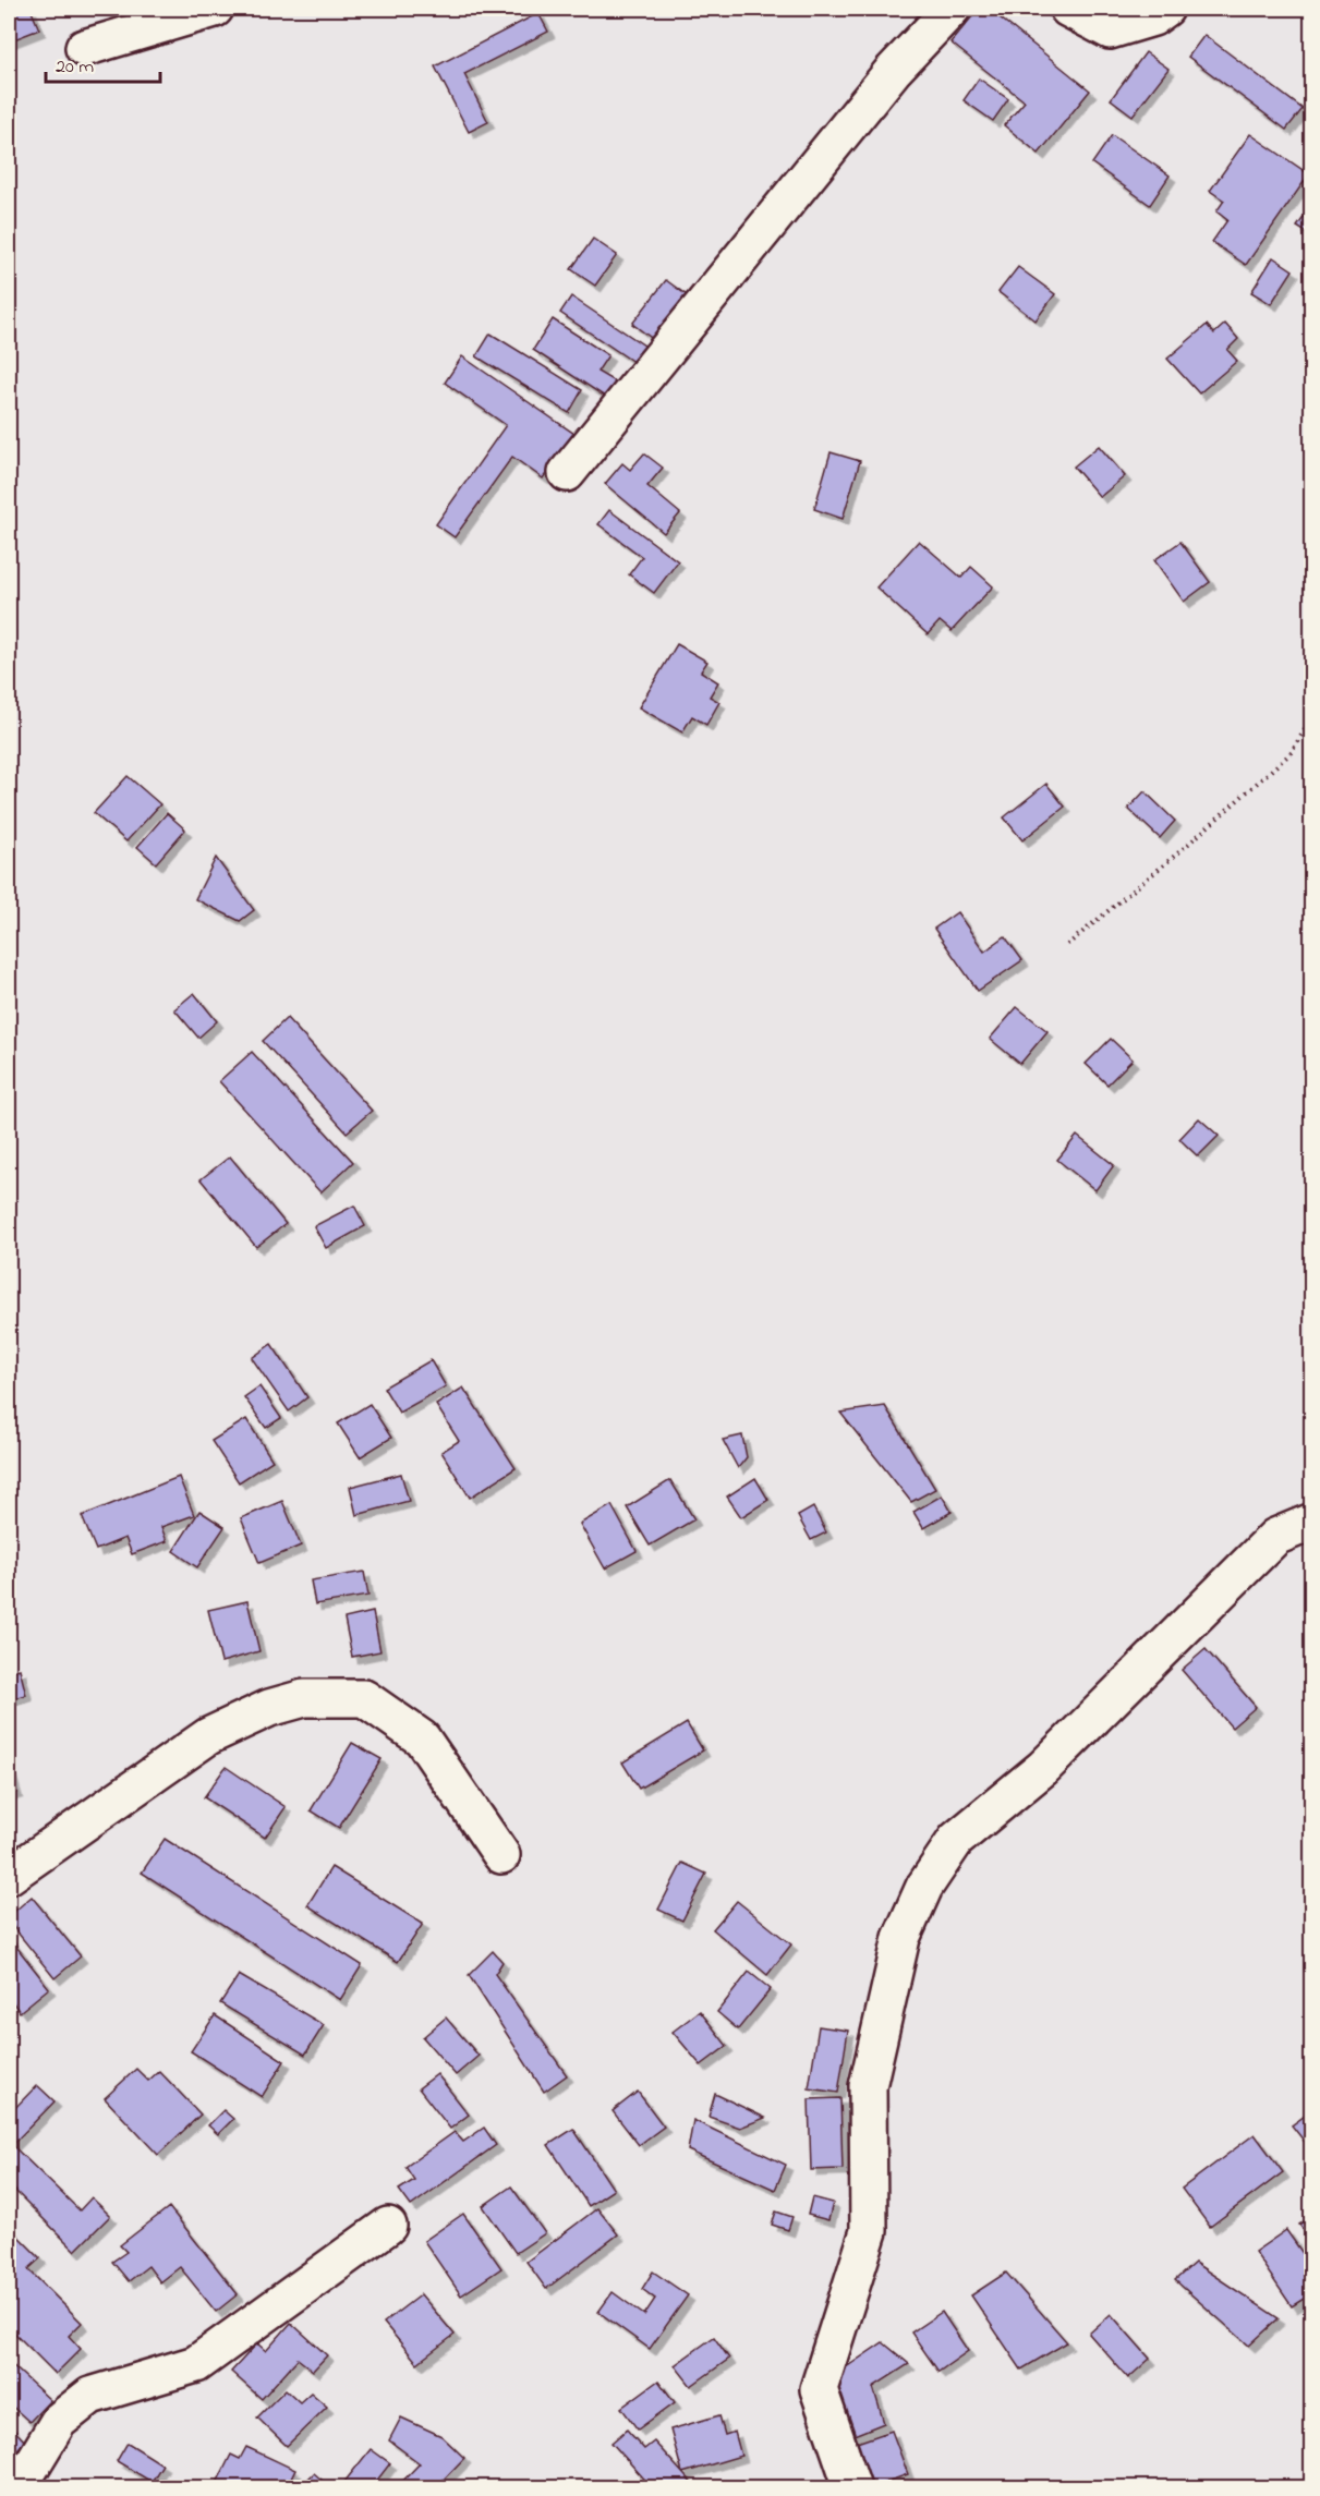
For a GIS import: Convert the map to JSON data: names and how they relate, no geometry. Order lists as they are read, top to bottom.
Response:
{
  "scale_bar": "20 m"
}
